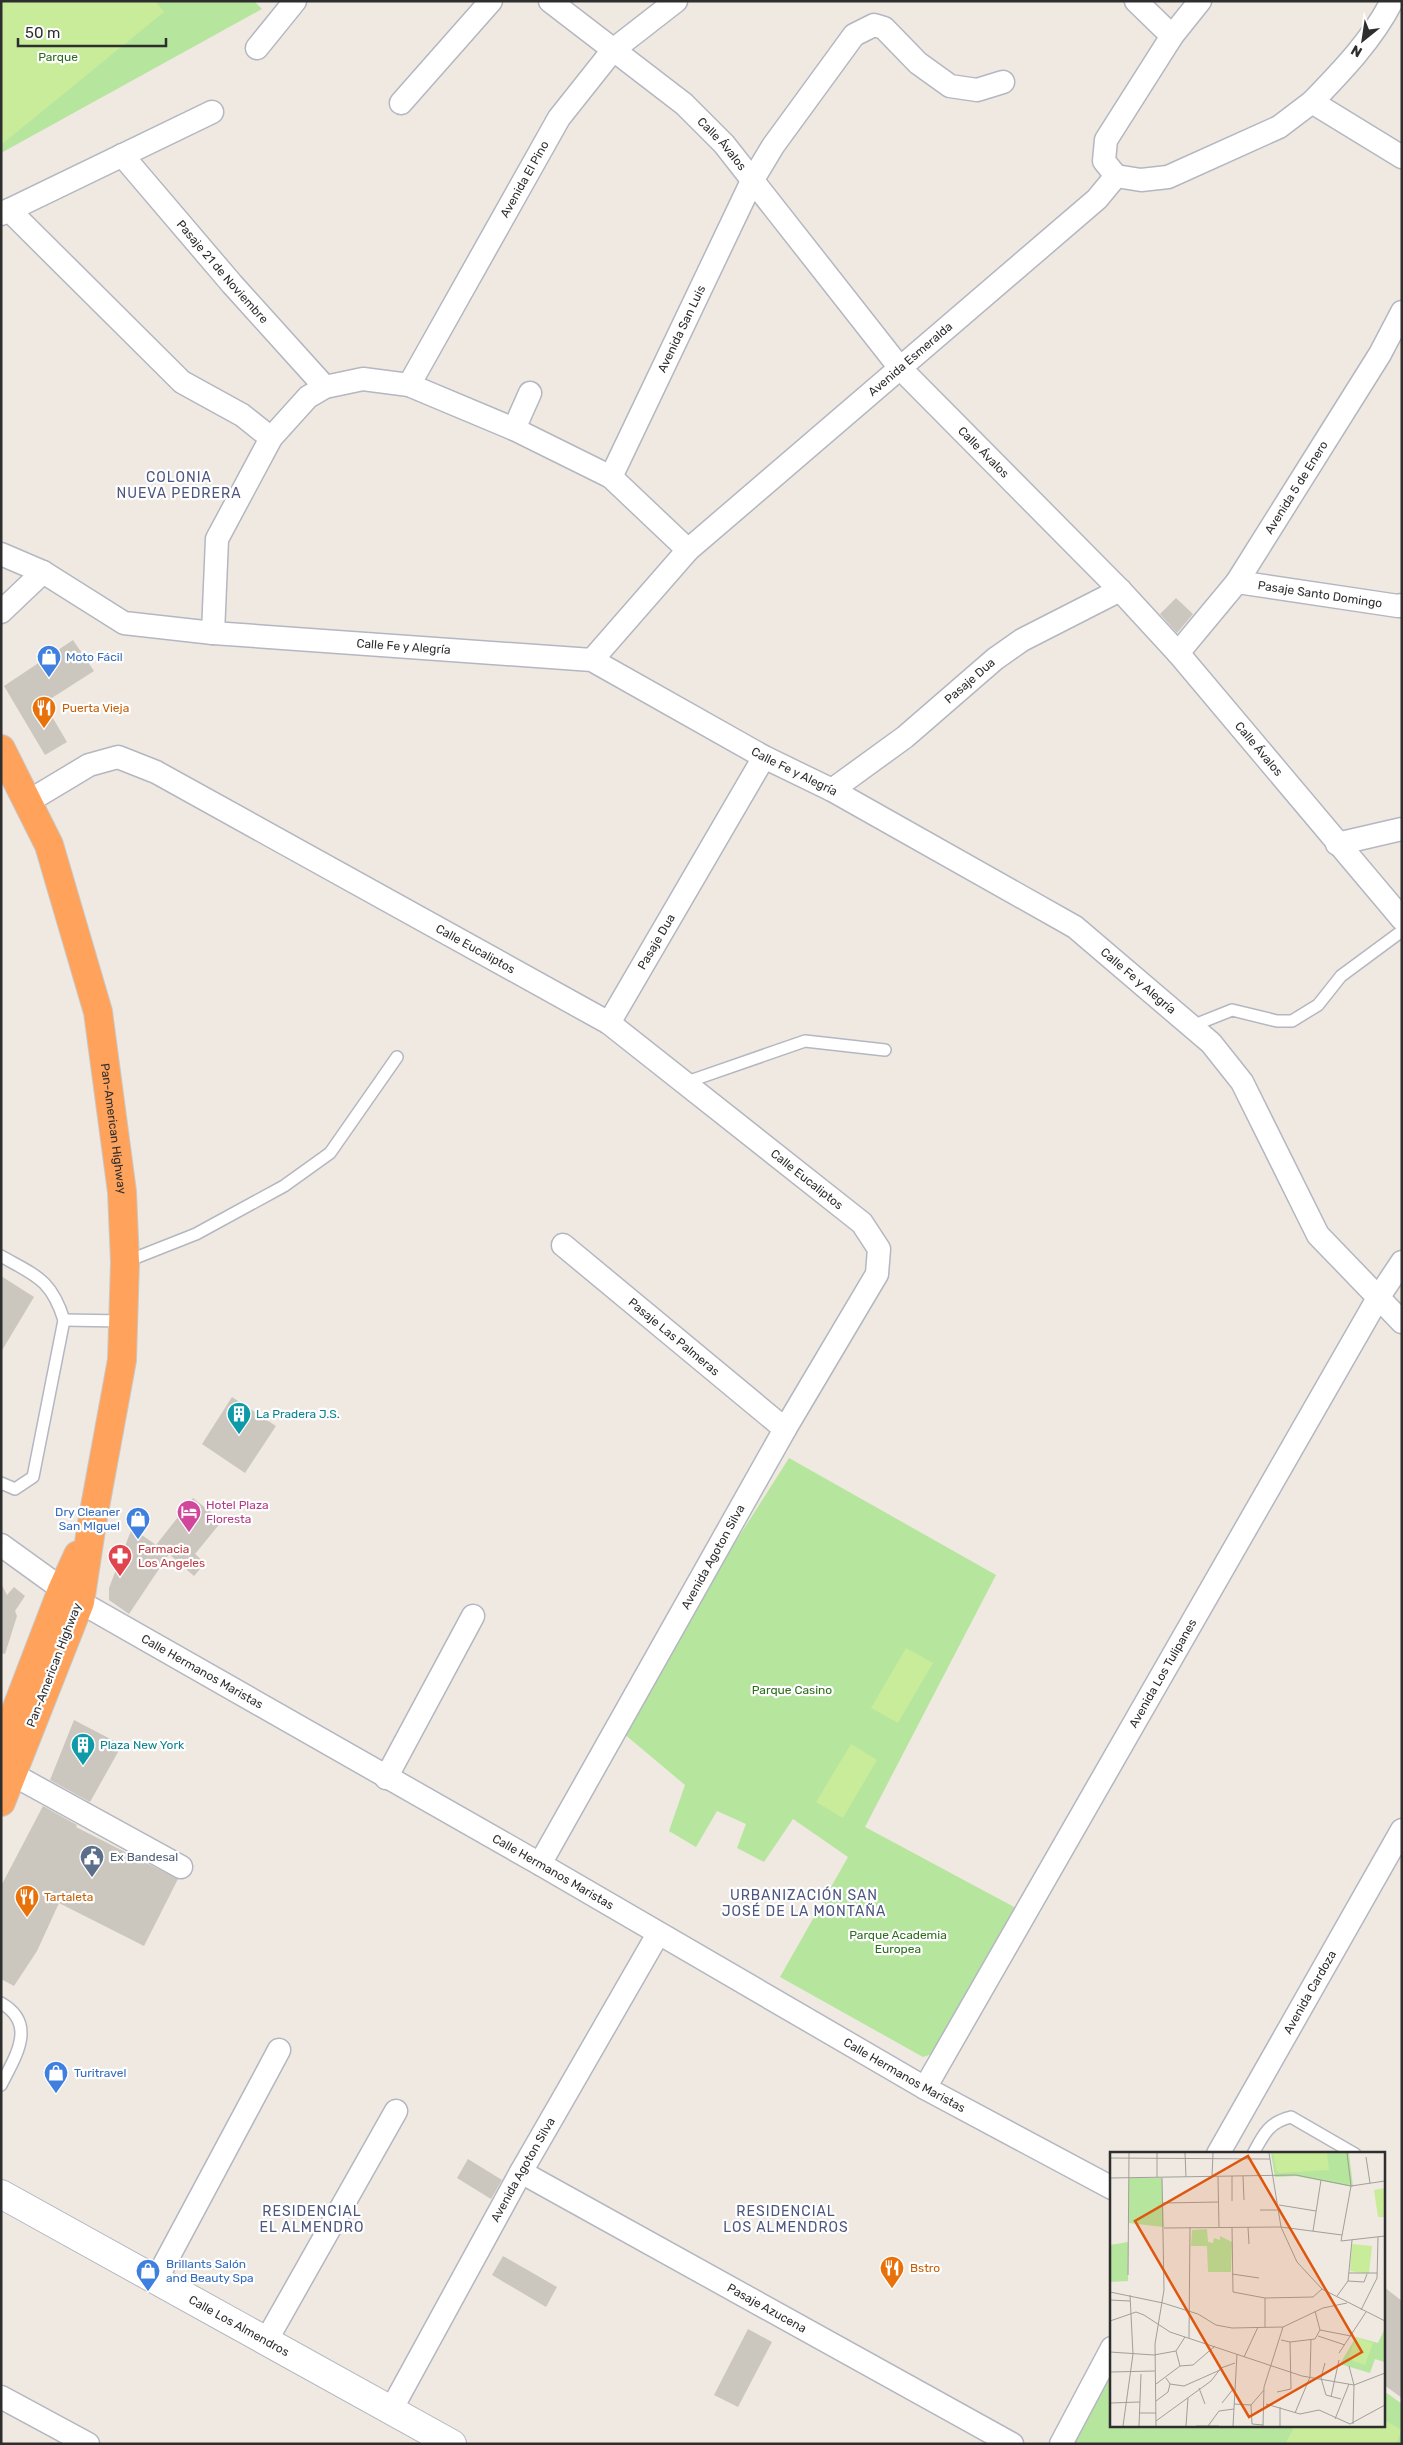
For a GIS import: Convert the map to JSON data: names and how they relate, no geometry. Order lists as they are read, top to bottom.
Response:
{
  "streets": {
    "highway": ["Pan-American Highway"],
    "street": [
      "Calle Ávalos",
      "Avenida El Pino",
      "Pasaje 21 de Noviembre",
      "Avenida San Luis",
      "Avenida Esmeralda",
      "Avenida 5 de Enero",
      "Pasaje Santo Domingo",
      "Calle Fe y Alegría",
      "Pasaje Dua",
      "Calle Eucaliptos",
      "Pasaje Las Palmeras",
      "Avenida Agoton Silva",
      "Calle Hermanos Maristas",
      "Avenida Los Tulipanes",
      "Avenida Cardoza",
      "Pasaje Azucena",
      "Calle Los Almendros"
    ]
  },
  "crossings": [
    ["Calle Ávalos", "Avenida El Pino"],
    ["Calle Ávalos", "Avenida San Luis"],
    ["Calle Ávalos", "Avenida Esmeralda"],
    ["Calle Ávalos", "Avenida 5 de Enero"],
    ["Calle Ávalos", "Pasaje Dua"],
    ["Avenida Esmeralda", "Calle Fe y Alegría"],
    ["Avenida 5 de Enero", "Pasaje Santo Domingo"],
    ["Calle Fe y Alegría", "Pasaje Dua"],
    ["Calle Fe y Alegría", "Avenida Los Tulipanes"],
    ["Pasaje Dua", "Calle Eucaliptos"],
    ["Calle Eucaliptos", "Pan-American Highway"],
    ["Calle Eucaliptos", "Avenida Agoton Silva"],
    ["Pan-American Highway", "Calle Hermanos Maristas"],
    ["Pasaje Las Palmeras", "Avenida Agoton Silva"],
    ["Avenida Agoton Silva", "Calle Hermanos Maristas"],
    ["Avenida Agoton Silva", "Pasaje Azucena"],
    ["Avenida Agoton Silva", "Calle Los Almendros"],
    ["Calle Hermanos Maristas", "Avenida Los Tulipanes"]
  ],
  "districts": [
    "COLONIA NUEVA PEDRERA",
    "URBANIZACIÓN SAN JOSÉ DE LA MONTAÑA",
    "RESIDENCIAL EL ALMENDRO",
    "RESIDENCIAL LOS ALMENDROS"
  ],
  "parks": ["Parque", "Parque Casino", "Parque Academia Europea"],
  "places": {
    "shop": [
      "Moto Fácil",
      "Dry Cleaner San MIguel",
      "Turitravel",
      "Brillants Salón and Beauty Spa"
    ],
    "restaurant": ["Puerta Vieja", "Tartaleta", "Bstro"],
    "building": ["La Pradera J.S.", "Plaza New York"],
    "hotel": ["Hotel Plaza Floresta"],
    "pharmacy": ["Farmacia Los Angeles"],
    "public building": ["Ex Bandesal"]
  },
  "scale_bar": "50 m",
  "north": "bottom left"
}
